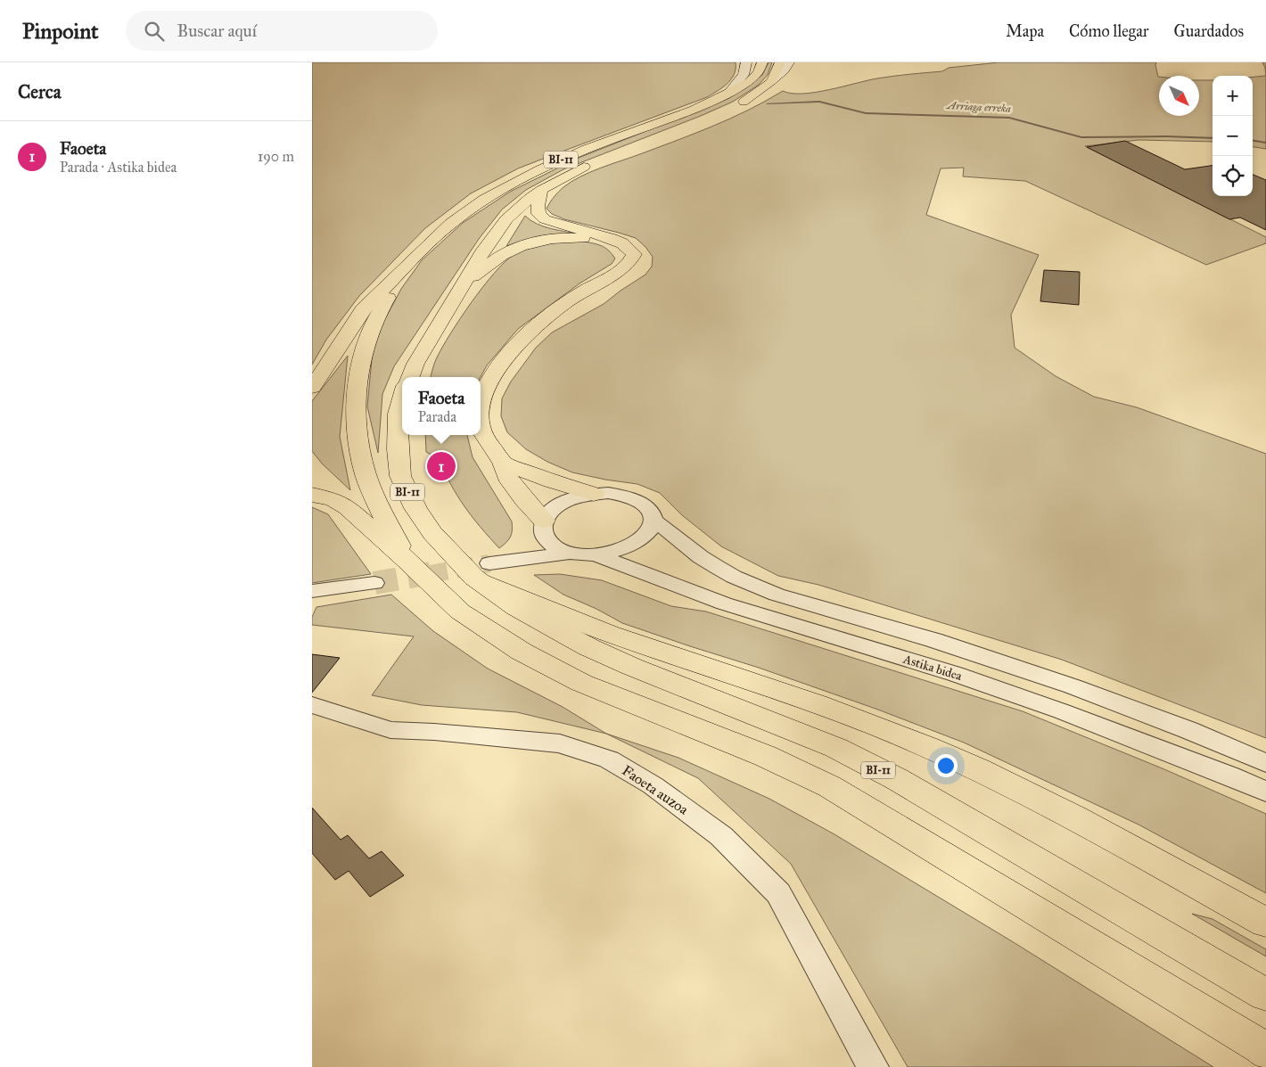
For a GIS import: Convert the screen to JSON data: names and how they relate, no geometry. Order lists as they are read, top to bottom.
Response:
{
  "streets": {
    "main road": ["BI-11"],
    "street": ["Astika bidea", "Faoeta auzoa"]
  },
  "water": ["Arriaga erreka"],
  "north": "bottom right",
  "page": {
    "header": "Pinpoint",
    "search": "Buscar aquí",
    "nav": ["Mapa", "Cómo llegar", "Guardados"],
    "heading": "Cerca",
    "map_buttons": ["+", "−"],
    "list": [
      {
        "mark": "1",
        "name": "Faoeta",
        "note": "Parada · Astika bidea",
        "value": "190 m"
      }
    ],
    "popup": ["Faoeta", "Parada"],
    "pins": "1"
  }
}
